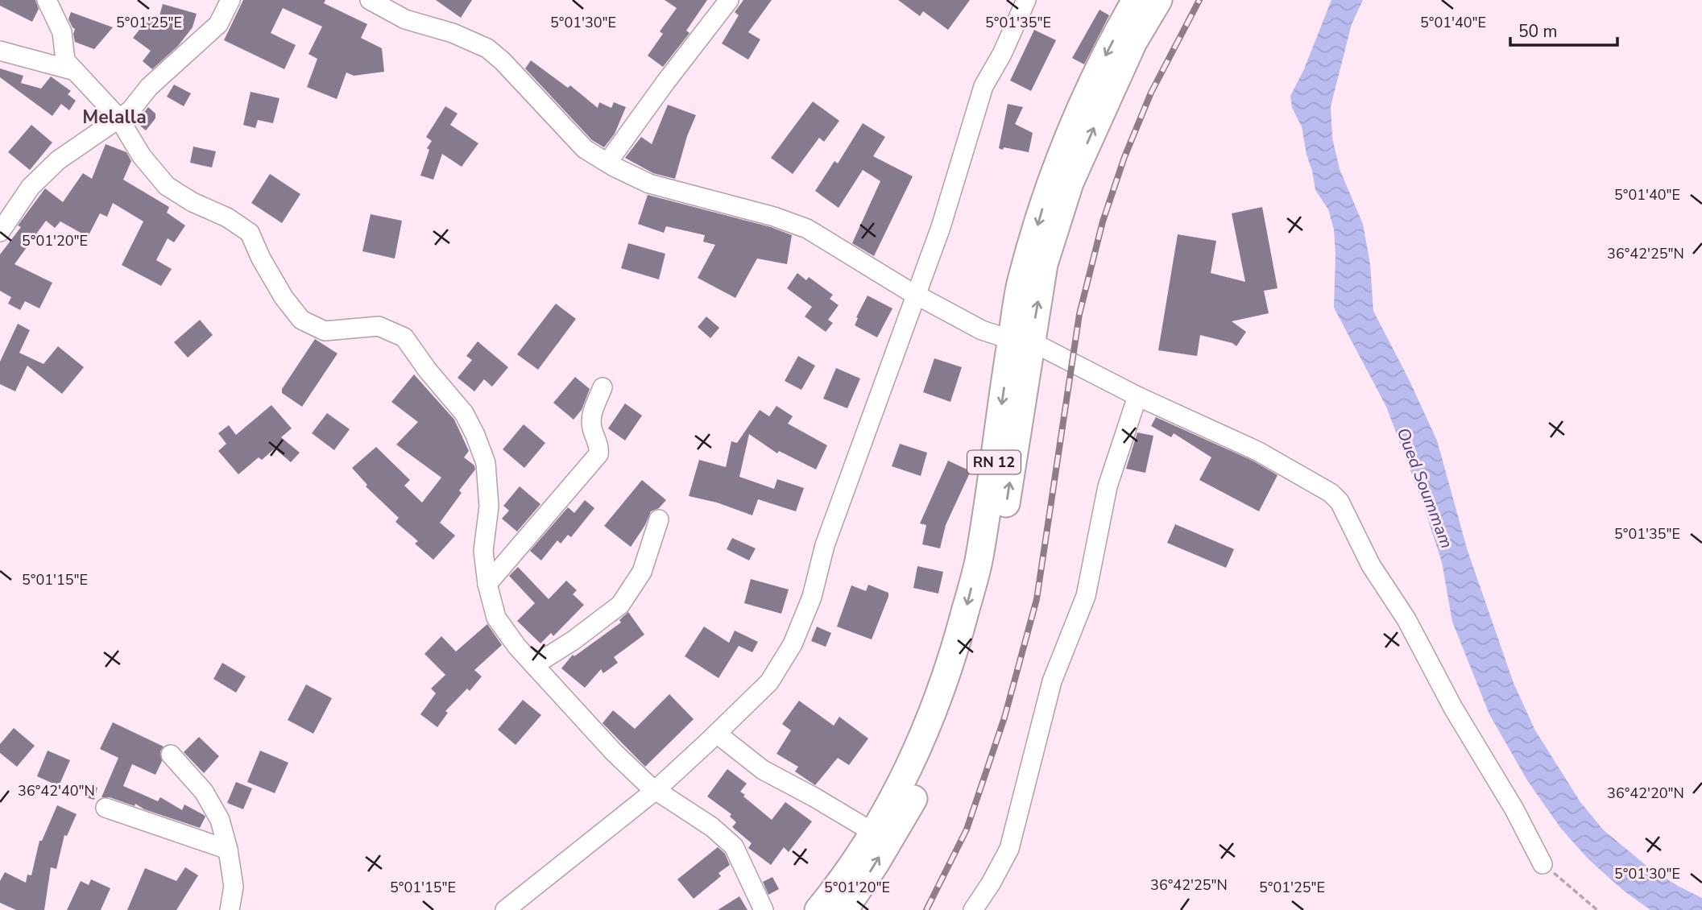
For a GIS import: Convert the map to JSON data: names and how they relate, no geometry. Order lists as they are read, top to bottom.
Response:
{
  "streets": {
    "highway": ["RN 12"]
  },
  "districts": ["Melalla"],
  "water": ["Oued Soummam"],
  "scale_bar": "50 m",
  "coordinates": [
    "5°01'30\"E",
    "5°01'35\"E",
    "5°01'40\"E",
    "5°01'25\"E",
    "5°01'20\"E",
    "36°42'25\"N",
    "5°01'15\"E",
    "36°42'40\"N",
    "36°42'20\"N"
  ]
}
